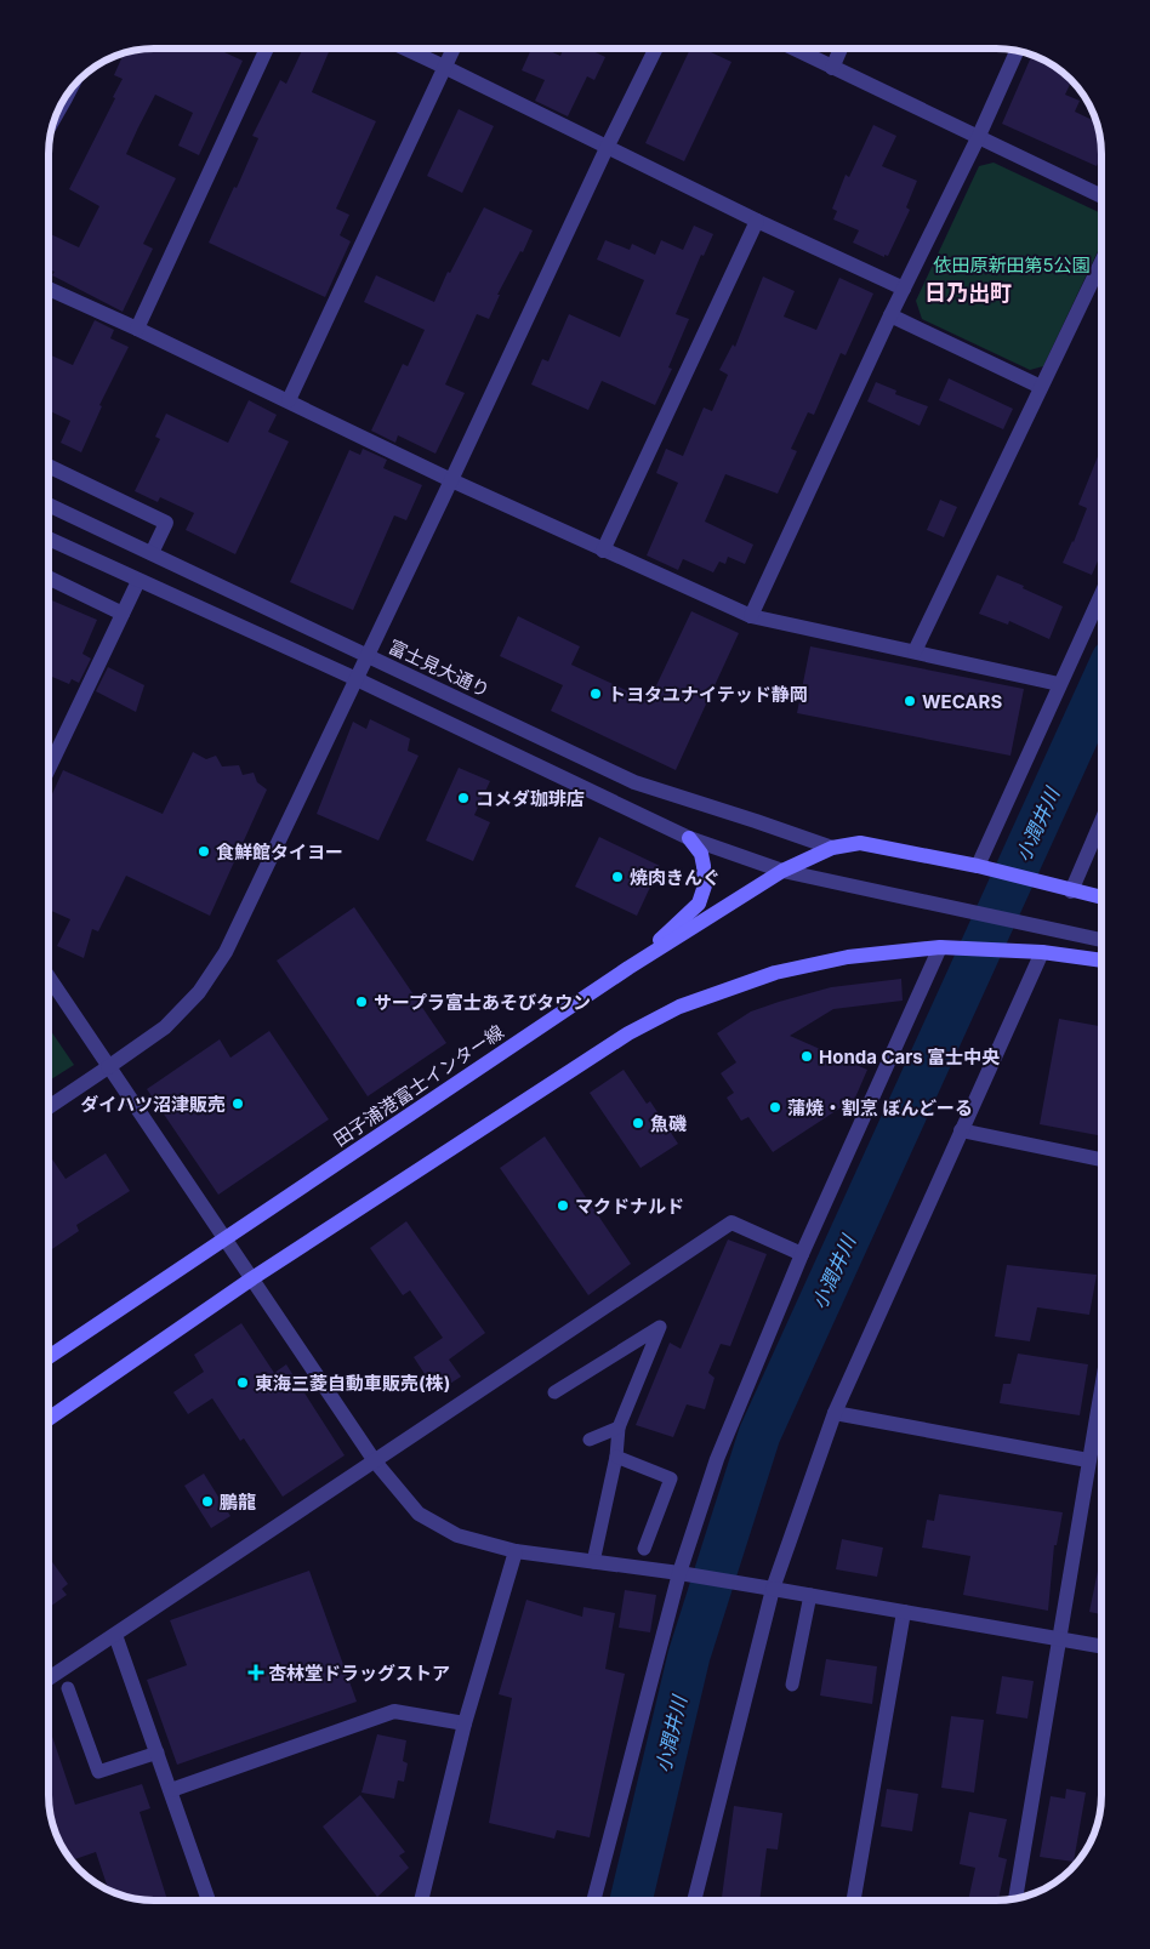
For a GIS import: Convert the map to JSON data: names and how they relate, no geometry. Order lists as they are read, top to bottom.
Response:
{
  "streets": {
    "main road": ["田子浦港富士インター線"],
    "street": ["富士見大通り"]
  },
  "crossings": [
    ["富士見大通り", "田子浦港富士インター線"]
  ],
  "districts": ["日乃出町"],
  "water": ["小潤井川"],
  "parks": ["依田原新田第5公園"],
  "places": {
    "other": [
      "トヨタユナイテッド静岡",
      "WECARS",
      "コメダ珈琲店",
      "食鮮館タイヨー",
      "焼肉きんぐ",
      "サープラ富士あそびタウン",
      "Honda Cars 富士中央",
      "ダイハツ沼津販売",
      "蒲焼・割烹 ぼんどーる",
      "魚磯",
      "マクドナルド",
      "東海三菱自動車販売(株)",
      "鵬龍"
    ],
    "health": ["杏林堂ドラッグストア"]
  }
}
